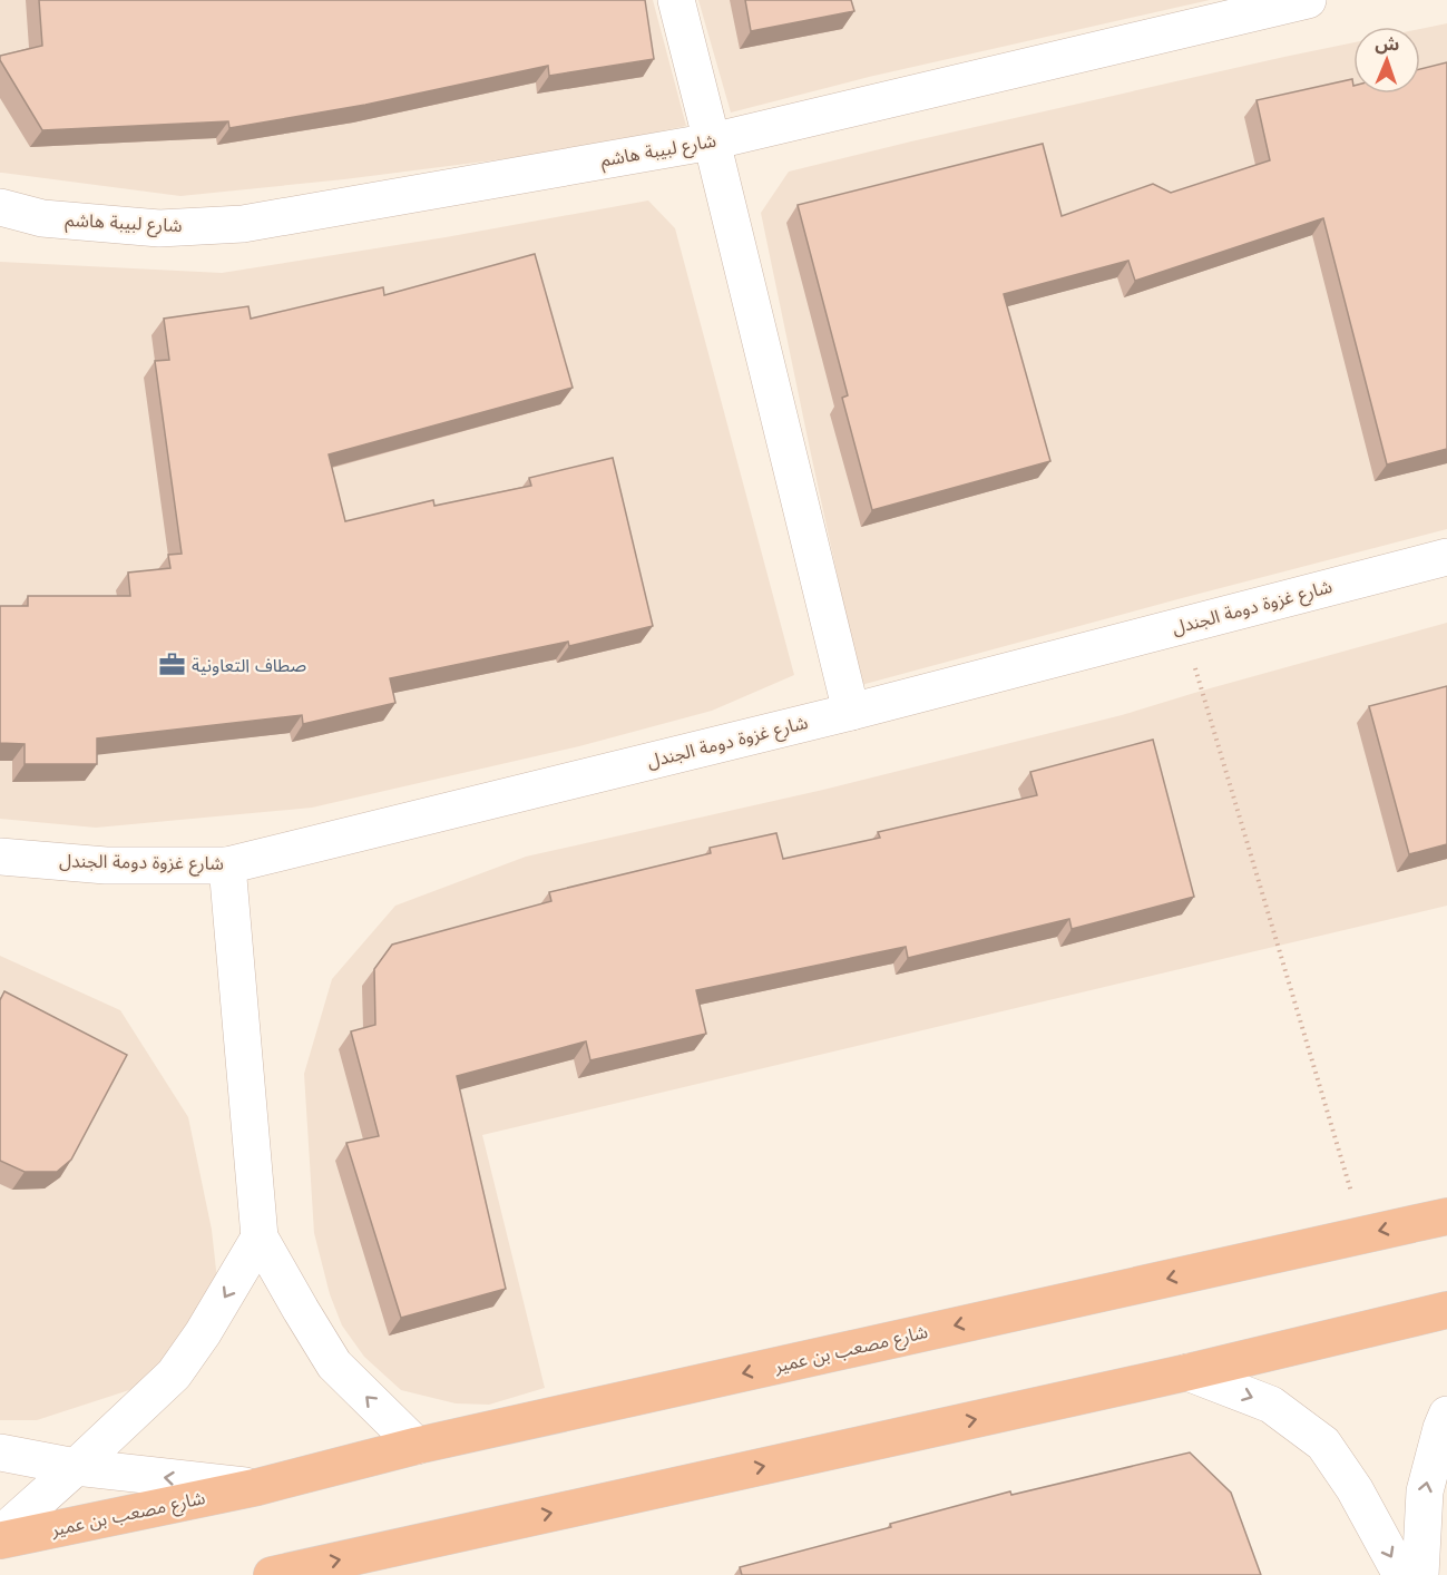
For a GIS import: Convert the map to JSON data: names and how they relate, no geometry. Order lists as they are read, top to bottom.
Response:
{
  "streets": {
    "highway": ["شارع مصعب بن عمير"],
    "street": ["شارع لبيبة هاشم", "شارع غزوة دومة الجندل"]
  },
  "places": {
    "office": ["صطاف التعاونية"]
  },
  "north": "top"
}
